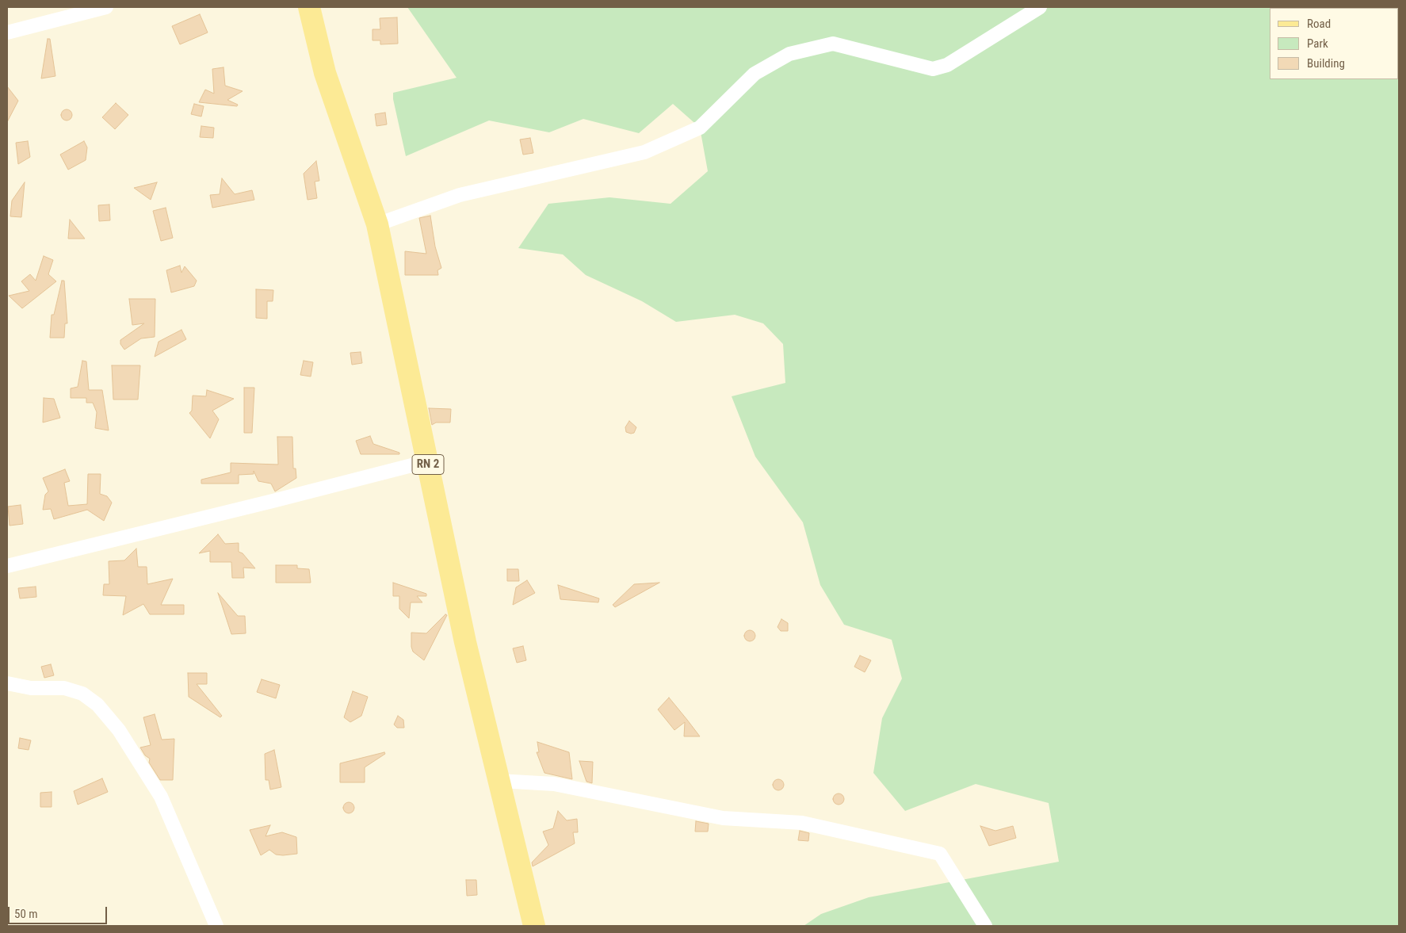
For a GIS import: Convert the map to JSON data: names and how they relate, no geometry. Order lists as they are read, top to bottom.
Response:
{
  "streets": {
    "main road": ["RN 2"]
  },
  "legend": ["Road", "Park", "Building"],
  "scale_bar": "50 m"
}
